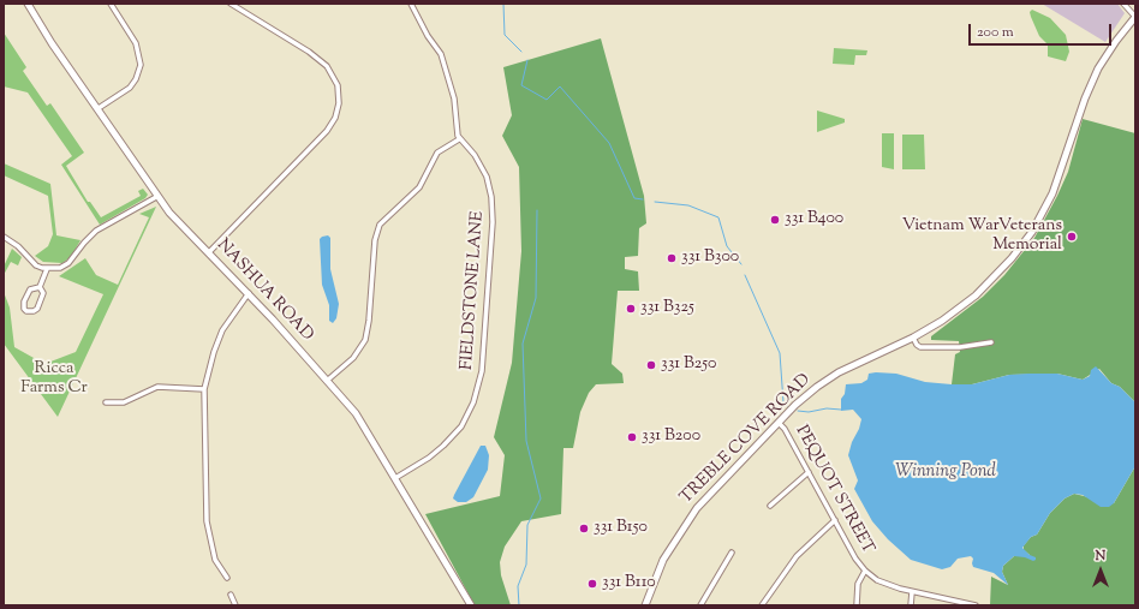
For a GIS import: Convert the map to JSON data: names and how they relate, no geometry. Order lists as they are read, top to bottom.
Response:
{
  "streets": {
    "main road": ["NASHUA ROAD", "TREBLE COVE ROAD"],
    "street": ["FIELDSTONE LANE", "PEQUOT STREET"]
  },
  "crossings": [
    ["NASHUA ROAD", "FIELDSTONE LANE"],
    ["TREBLE COVE ROAD", "PEQUOT STREET"]
  ],
  "water": ["Winning Pond"],
  "parks": ["Ricca Farms Cr"],
  "places": [
    "331 B400",
    "Vietnam WarVeterans Memorial",
    "331 B300",
    "331 B325",
    "331 B250",
    "331 B200",
    "331 B150",
    "331 B110"
  ],
  "scale_bar": "200 m",
  "north": "top"
}
